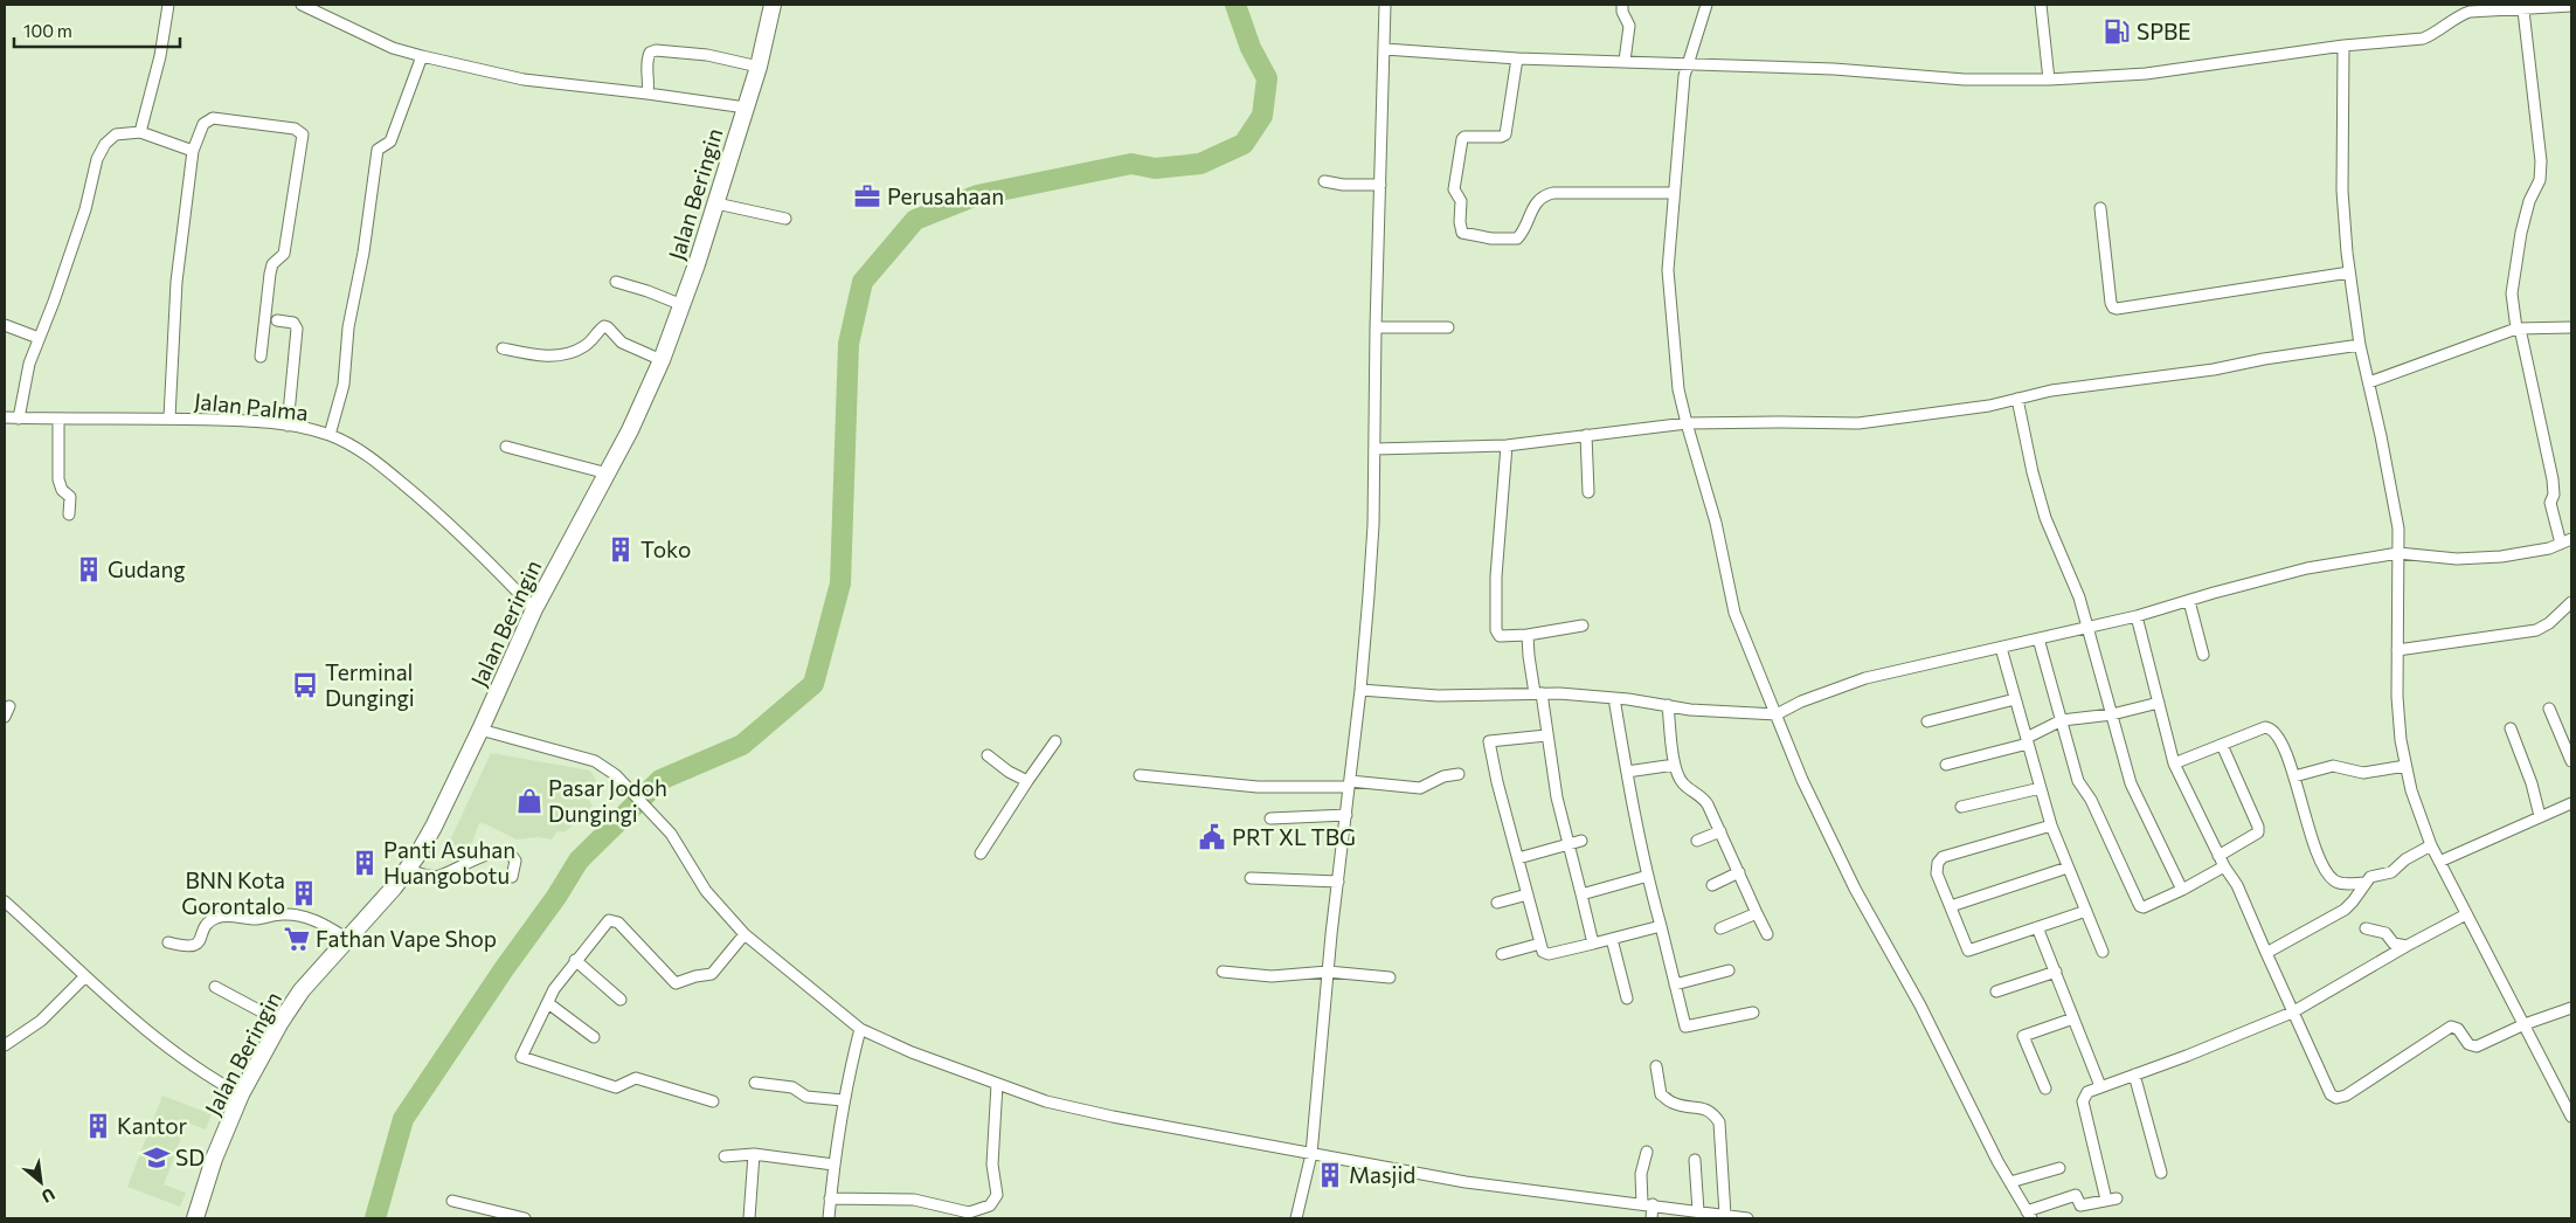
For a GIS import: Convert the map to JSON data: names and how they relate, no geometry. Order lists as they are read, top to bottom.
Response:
{
  "streets": {
    "street": ["Jalan Beringin", "Jalan Palma"]
  },
  "crossings": [
    ["Jalan Beringin", "Jalan Palma"]
  ],
  "places": {
    "fuel station": ["SPBE"],
    "office": ["Perusahaan"],
    "building": [
      "Toko",
      "Gudang",
      "Panti Asuhan Huangobotu",
      "BNN Kota Gorontalo",
      "Kantor",
      "Masjid"
    ],
    "bus stop": ["Terminal Dungingi"],
    "shop": ["Pasar Jodoh Dungingi"],
    "public building": ["PRT XL TBG"],
    "supermarket": ["Fathan Vape Shop"],
    "school or university": ["SD"]
  },
  "scale_bar": "100 m",
  "north": "bottom right"
}
